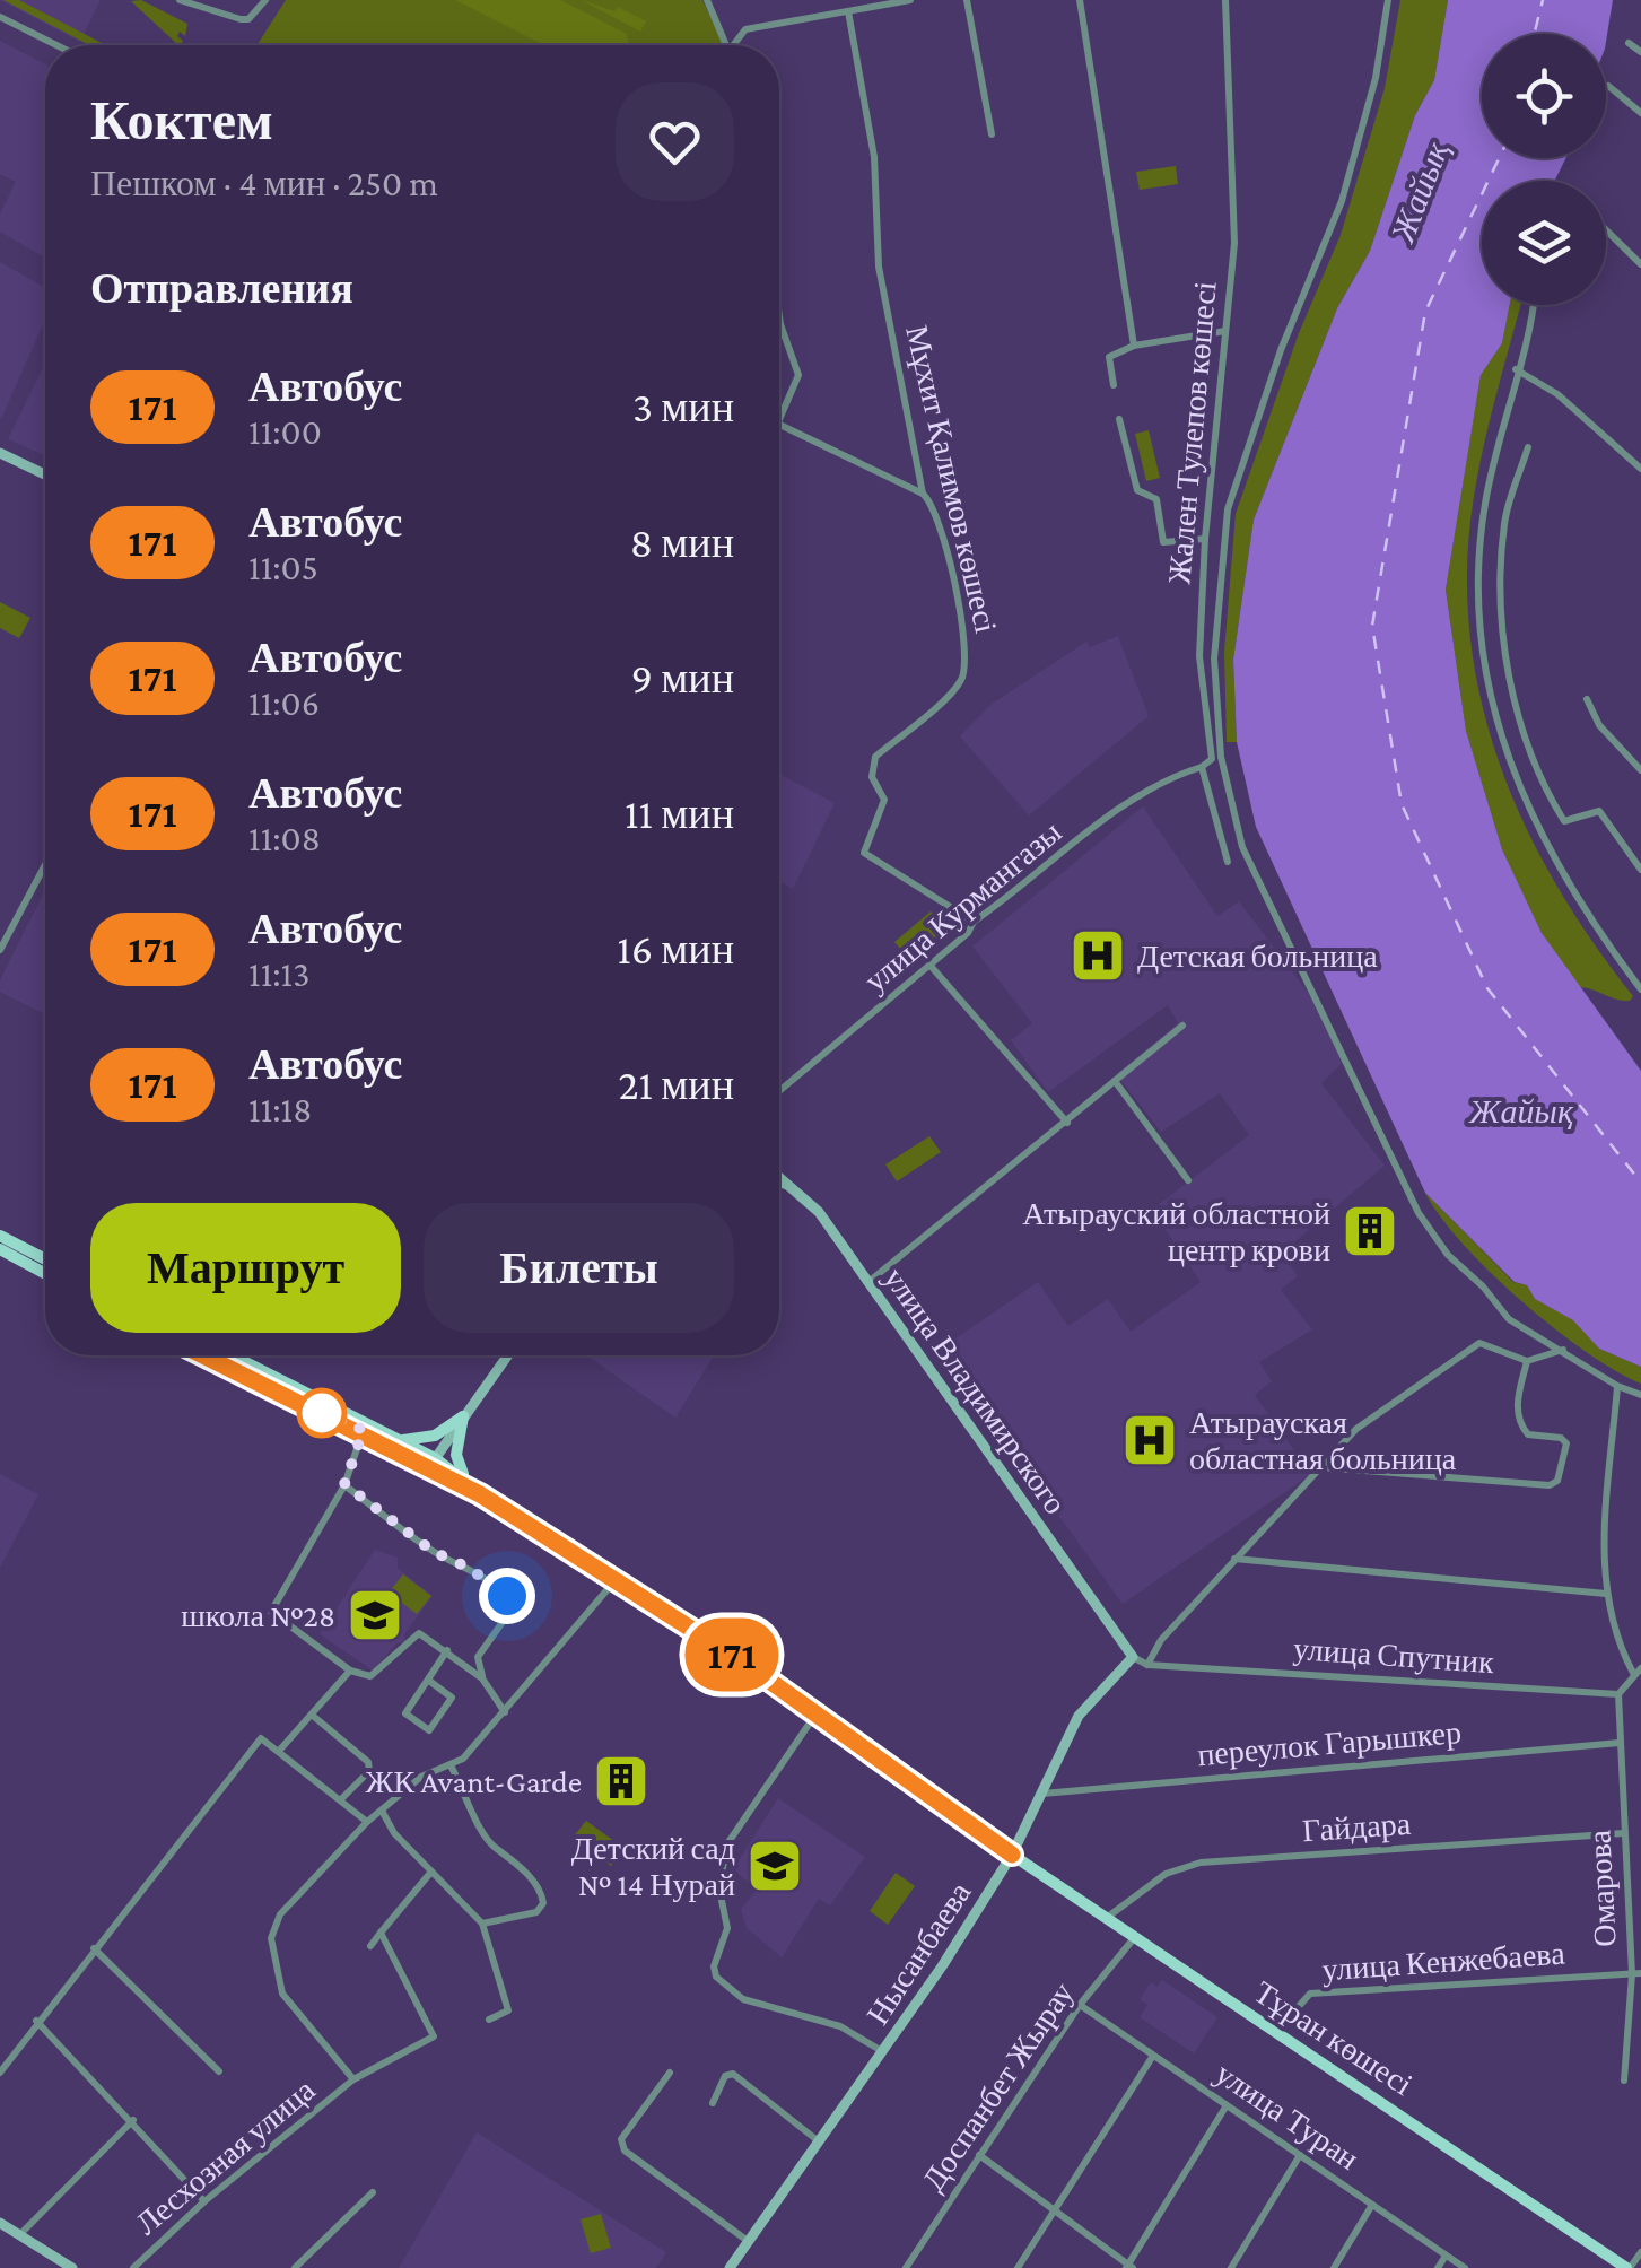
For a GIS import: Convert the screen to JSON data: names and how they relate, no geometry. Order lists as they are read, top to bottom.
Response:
{
  "streets": {
    "main road": ["Тұран көшесі"],
    "street": [
      "Жален Тулепов көшесі",
      "Мұхит Қалимов көшесі",
      "улица Курмангазы",
      "улица Владимирского",
      "улица Спутник",
      "переулок Гарышкер",
      "Гайдара",
      "Омарова",
      "Нысанбаева",
      "улица Кенжебаева",
      "Доспанбет Жырау",
      "улица Туран",
      "Лесхозная улица"
    ]
  },
  "crossings": [
    ["Жален Тулепов көшесі", "улица Курмангазы"],
    ["Мұхит Қалимов көшесі", "улица Курмангазы"],
    ["улица Владимирского", "улица Спутник"],
    ["улица Владимирского", "Нысанбаева"],
    ["улица Спутник", "Омарова"],
    ["улица Спутник", "Нысанбаева"],
    ["переулок Гарышкер", "Омарова"],
    ["переулок Гарышкер", "Нысанбаева"],
    ["Гайдара", "Омарова"],
    ["Гайдара", "Тұран көшесі"],
    ["Омарова", "улица Кенжебаева"],
    ["Нысанбаева", "Тұран көшесі"],
    ["улица Кенжебаева", "Тұран көшесі"],
    ["Тұран көшесі", "Доспанбет Жырау"],
    ["Доспанбет Жырау", "улица Туран"]
  ],
  "water": ["Жайық"],
  "places": {
    "hospital": ["Детская больница", "Атырауская областная больница"],
    "building": ["Атырауский областной центр крови", "ЖК Avant-Garde"],
    "school or university": ["школа №28", "Детский сад № 14 Нурай"]
  },
  "lines": ["bus line 171"],
  "page": {
    "on_map": "171",
    "heading": [
      ["Коктем", "Пешком · 4 мин · 250 m"],
      "Отправления"
    ],
    "list": [
      {
        "mark": "171",
        "name": "Автобус",
        "note": "11:00",
        "value": "3 мин"
      },
      {
        "mark": "171",
        "name": "Автобус",
        "note": "11:05",
        "value": "8 мин"
      },
      {
        "mark": "171",
        "name": "Автобус",
        "note": "11:06",
        "value": "9 мин"
      },
      {
        "mark": "171",
        "name": "Автобус",
        "note": "11:08",
        "value": "11 мин"
      },
      {
        "mark": "171",
        "name": "Автобус",
        "note": "11:13",
        "value": "16 мин"
      },
      {
        "mark": "171",
        "name": "Автобус",
        "note": "11:18",
        "value": "21 мин"
      }
    ],
    "buttons": ["Маршрут", "Билеты"]
  }
}
